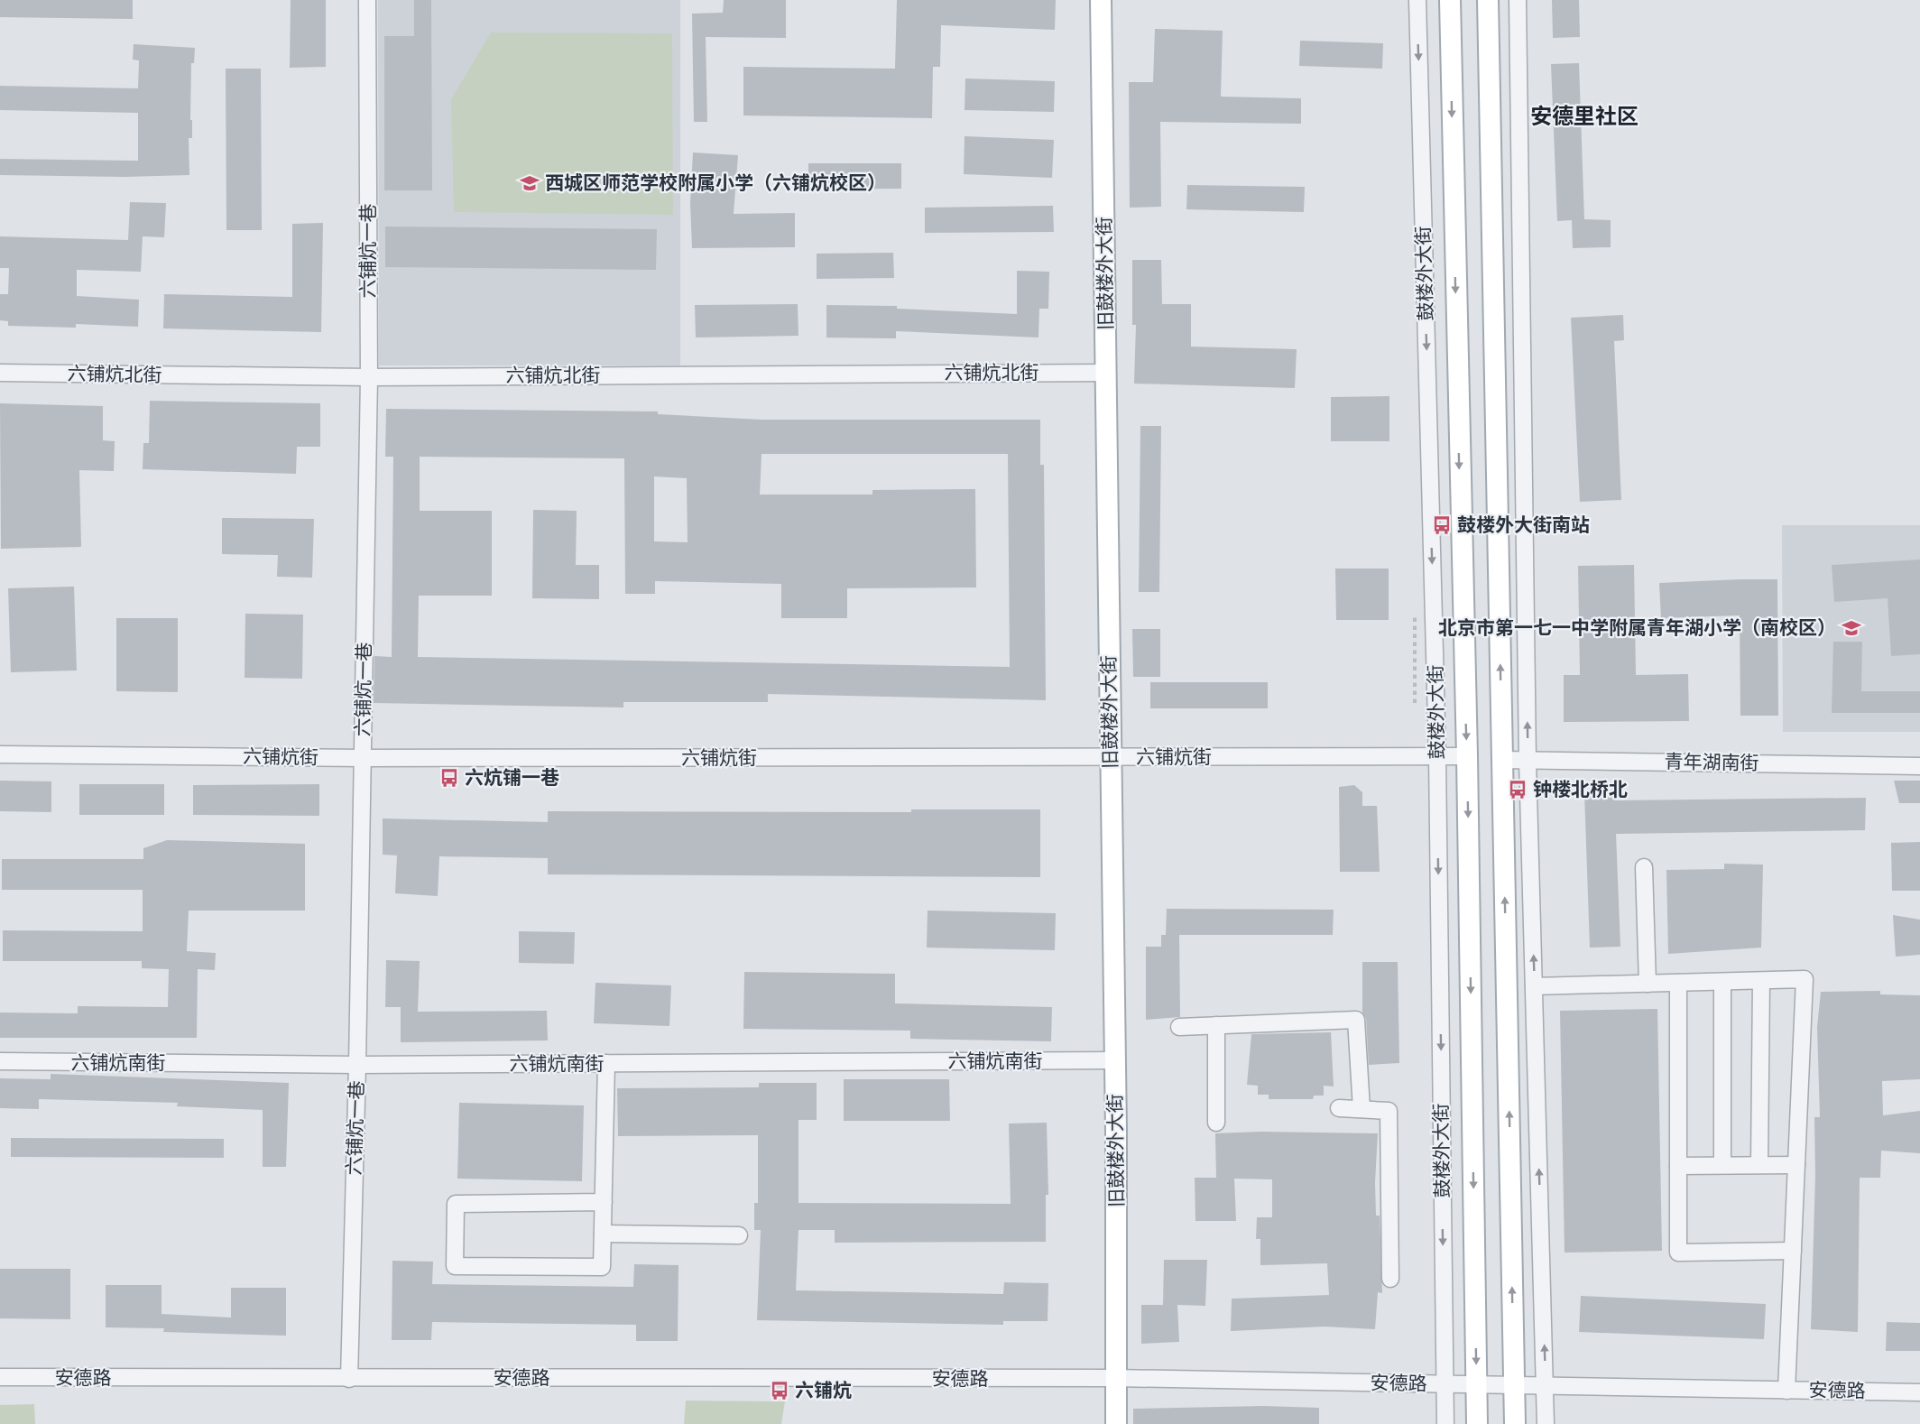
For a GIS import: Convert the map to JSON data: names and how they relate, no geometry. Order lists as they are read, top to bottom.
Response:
{
  "streets": {
    "main road": ["旧鼓楼外大街", "鼓楼外大街"],
    "street": [
      "六铺炕一巷",
      "六铺炕北街",
      "六铺炕街",
      "青年湖南街",
      "六铺炕南街",
      "安德路"
    ]
  },
  "crossings": [
    ["六铺炕一巷", "六铺炕北街"],
    ["六铺炕一巷", "六铺炕街"],
    ["六铺炕一巷", "六铺炕南街"],
    ["六铺炕一巷", "安德路"],
    ["旧鼓楼外大街", "六铺炕北街"],
    ["旧鼓楼外大街", "六铺炕街"],
    ["旧鼓楼外大街", "六铺炕南街"],
    ["旧鼓楼外大街", "安德路"],
    ["鼓楼外大街", "六铺炕街"],
    ["鼓楼外大街", "安德路"]
  ],
  "districts": ["安德里社区"],
  "places": {
    "school or university": ["西城区师范学校附属小学（六铺炕校区）", "北京市第一七一中学附属青年湖小学（南校区）"],
    "bus stop": [
      "鼓楼外大街南站",
      "六炕铺一巷",
      "钟楼北桥北",
      "六铺炕"
    ]
  }
}
